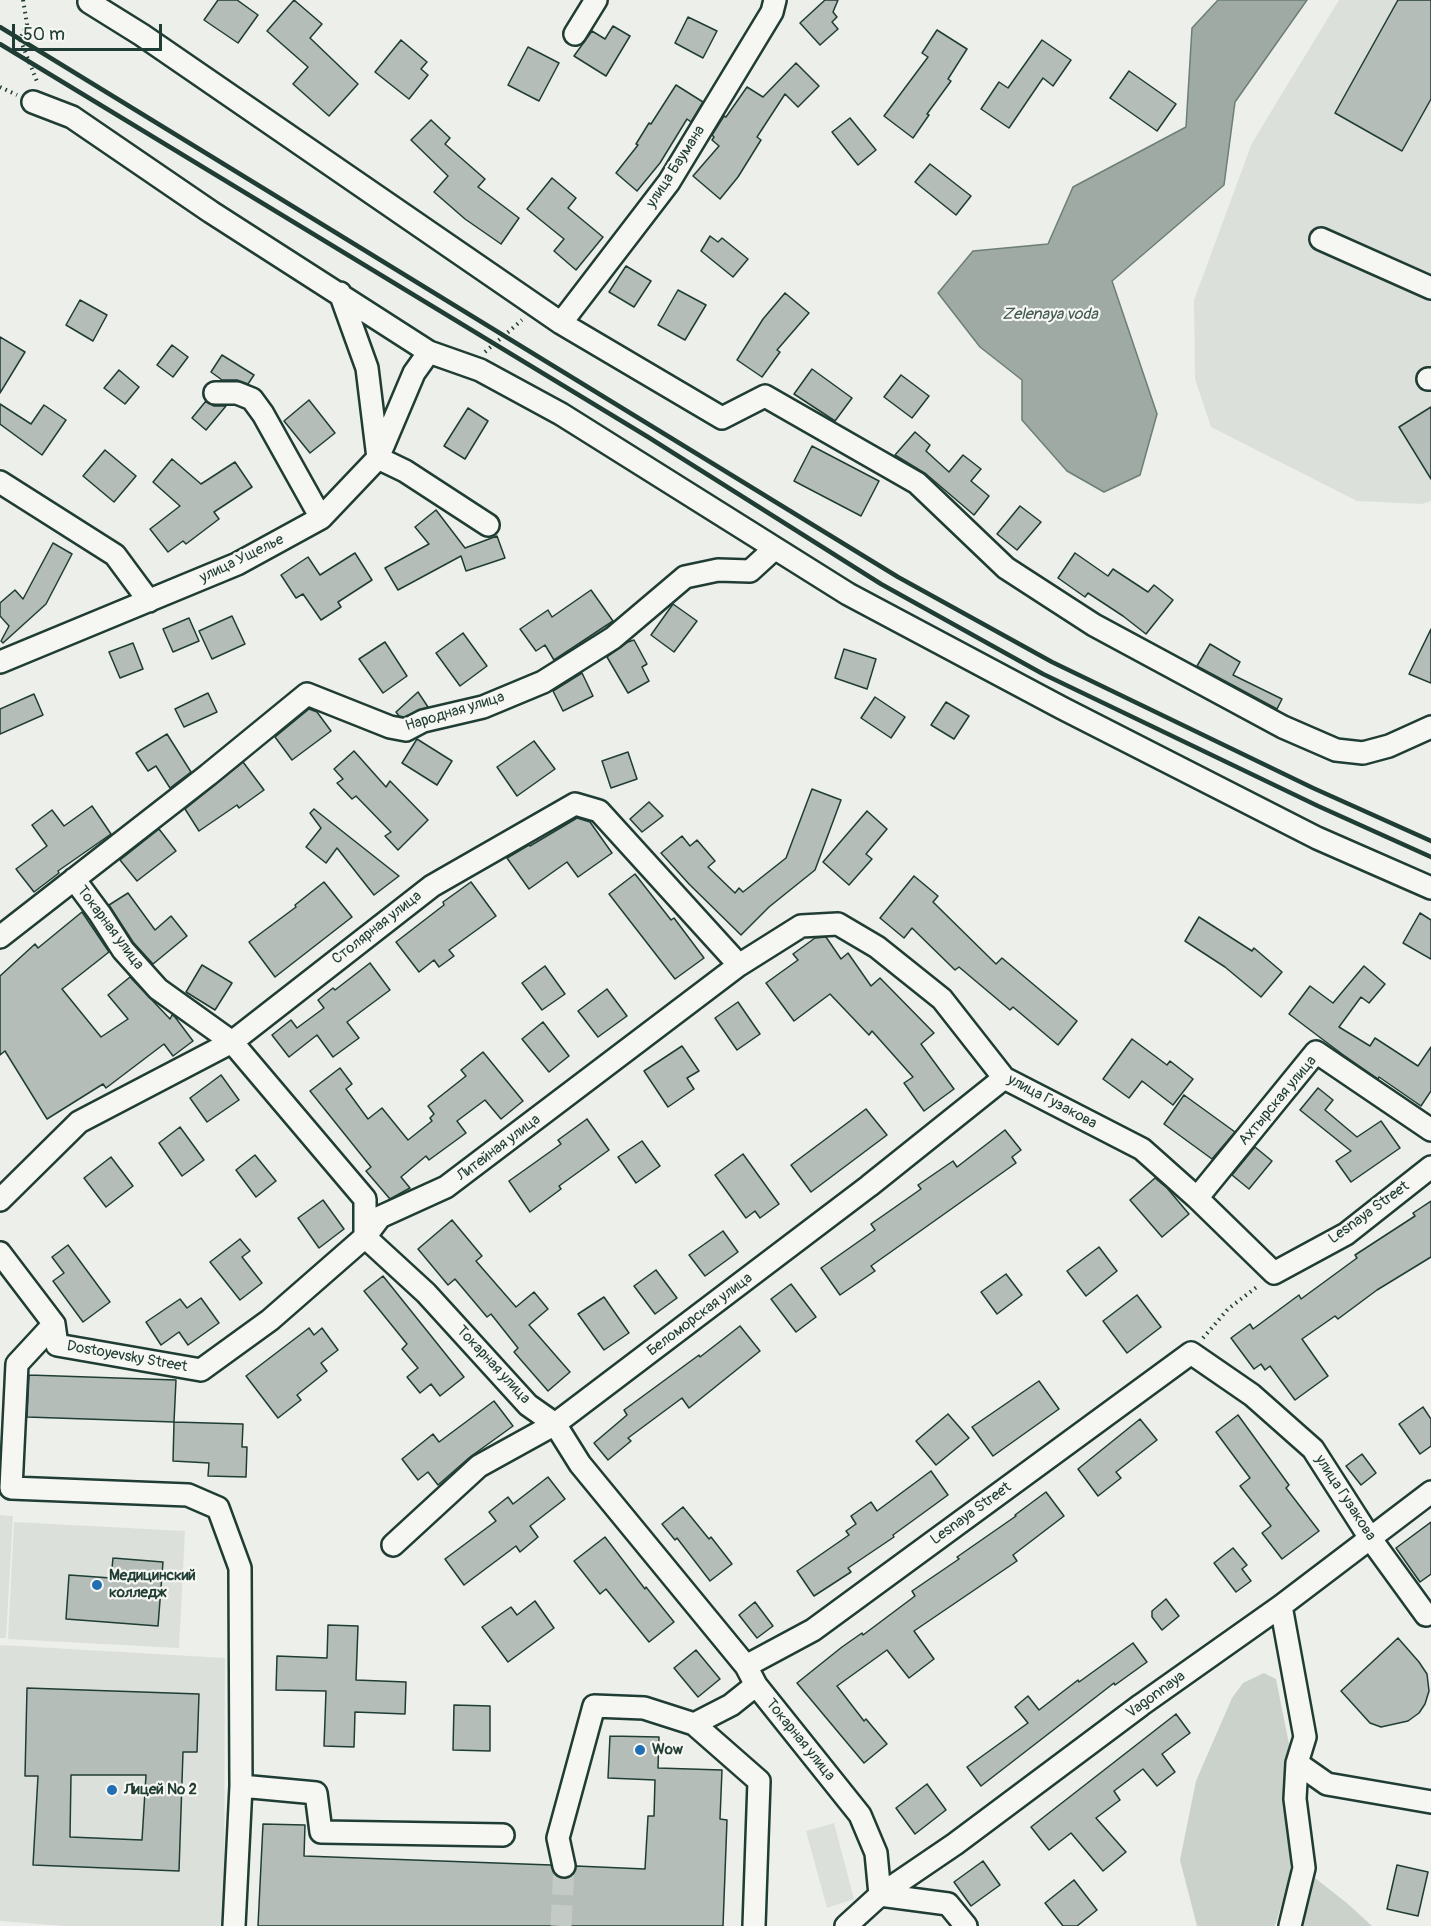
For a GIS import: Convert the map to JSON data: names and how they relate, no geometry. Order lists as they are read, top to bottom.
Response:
{
  "streets": {
    "street": [
      "улица Баумана",
      "улица Ущелье",
      "Народная улица",
      "Токарная улица",
      "Столярная улица",
      "Ахтырская улица",
      "улица Гузакова",
      "Литейная улица",
      "Lesnaya Street",
      "Беломорская улица",
      "Dostoyevsky Street",
      "Vagonnaya"
    ]
  },
  "crossings": [
    ["Народная улица", "Токарная улица"],
    ["Токарная улица", "Столярная улица"],
    ["Токарная улица", "Литейная улица"],
    ["Токарная улица", "Lesnaya Street"],
    ["Токарная улица", "Беломорская улица"],
    ["Токарная улица", "Vagonnaya"],
    ["Столярная улица", "Литейная улица"],
    ["Ахтырская улица", "улица Гузакова"],
    ["улица Гузакова", "Литейная улица"],
    ["улица Гузакова", "Lesnaya Street"],
    ["улица Гузакова", "Беломорская улица"],
    ["улица Гузакова", "Vagonnaya"],
    ["Литейная улица", "Dostoyevsky Street"]
  ],
  "water": ["Zelenaya voda"],
  "places": ["Медицинский колледж", "Wow", "Лицей № 2"],
  "scale_bar": "50 m"
}
